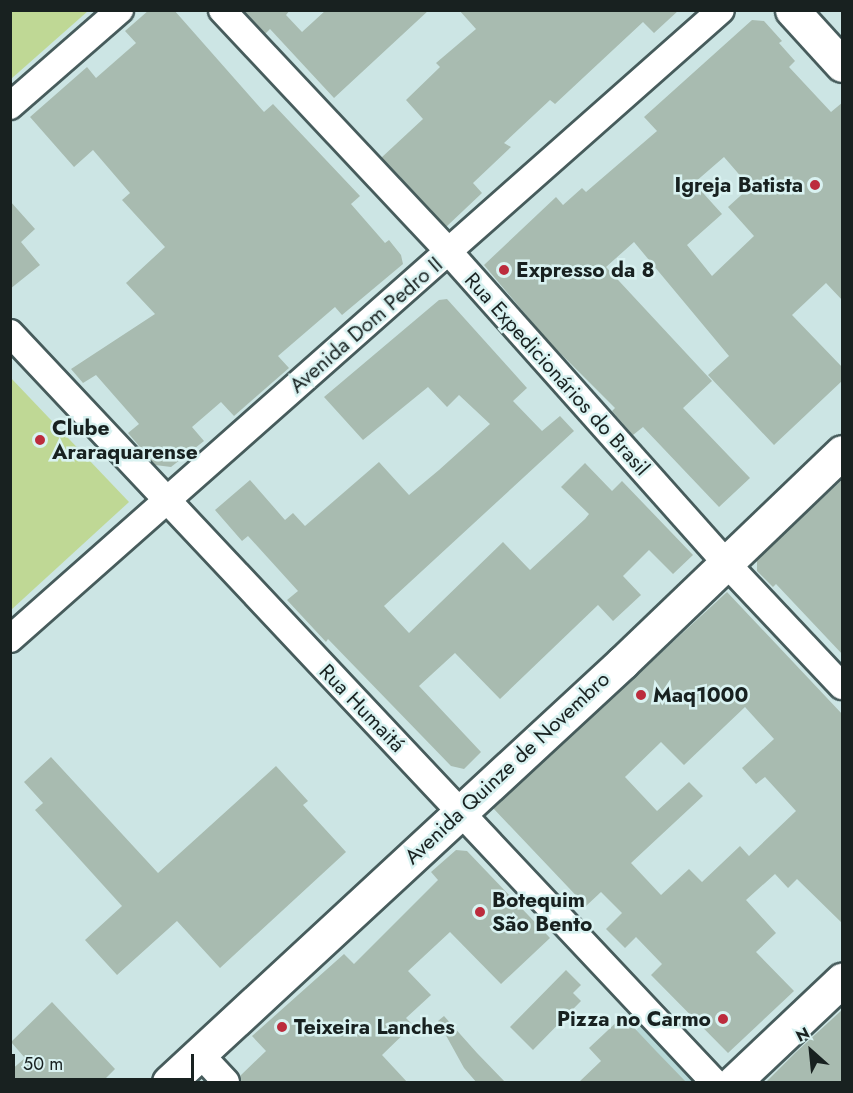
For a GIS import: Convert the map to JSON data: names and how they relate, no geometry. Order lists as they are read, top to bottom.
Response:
{
  "streets": {
    "street": [
      "Avenida Dom Pedro II",
      "Rua Expedicionários do Brasil",
      "Rua Humaitá",
      "Avenida Quinze de Novembro"
    ]
  },
  "crossings": [
    ["Avenida Dom Pedro II", "Rua Expedicionários do Brasil"],
    ["Avenida Dom Pedro II", "Rua Humaitá"],
    ["Rua Expedicionários do Brasil", "Avenida Quinze de Novembro"],
    ["Rua Humaitá", "Avenida Quinze de Novembro"]
  ],
  "places": [
    "Igreja Batista",
    "Expresso da 8",
    "Clube Araraquarense",
    "Maq1000",
    "Botequim São Bento",
    "Pizza no Carmo",
    "Teixeira Lanches"
  ],
  "scale_bar": "50 m",
  "north": "top left"
}
